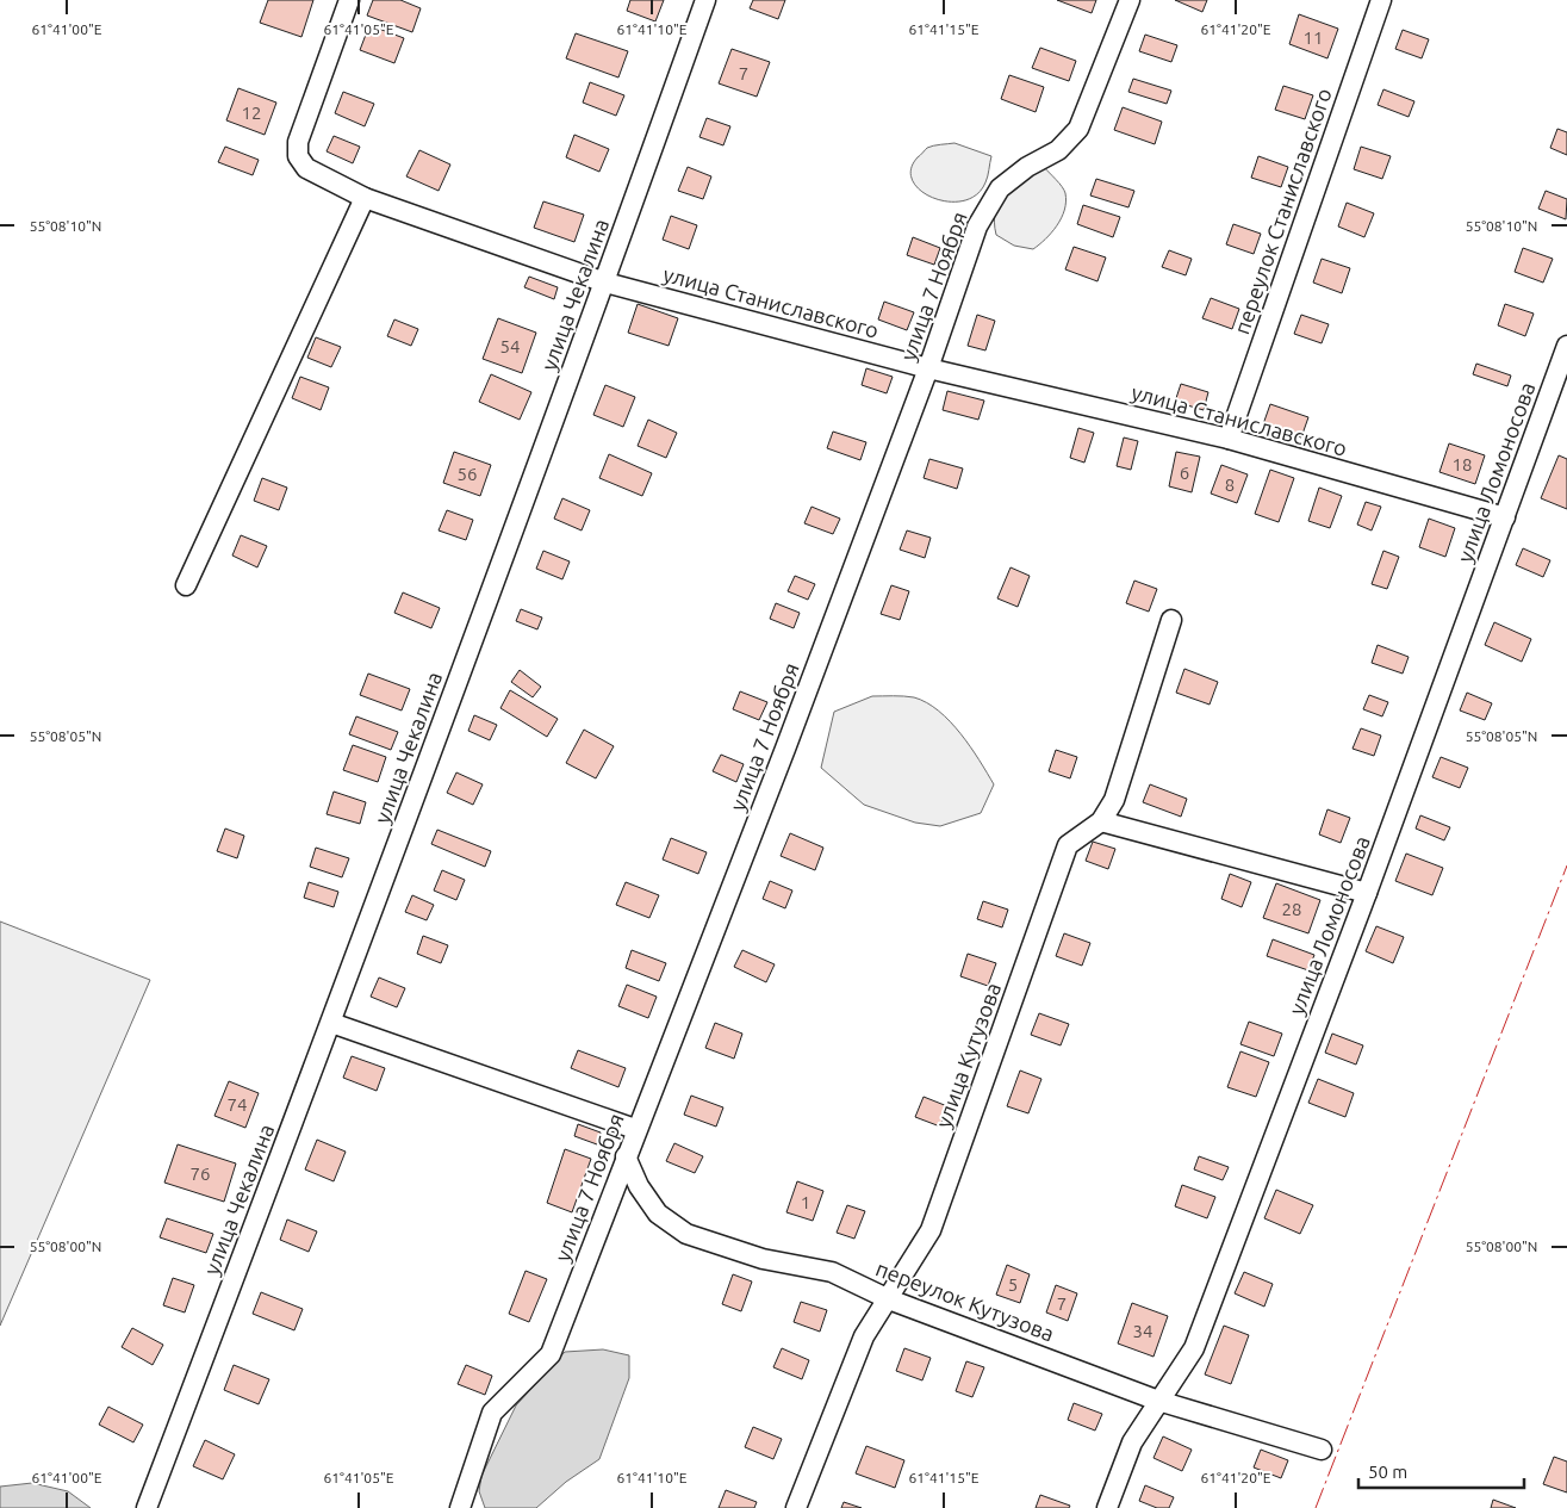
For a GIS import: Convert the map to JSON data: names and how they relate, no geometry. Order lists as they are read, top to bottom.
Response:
{
  "streets": {
    "street": [
      "переулок Станиславского",
      "улица 7 Ноября",
      "улица Чекалина",
      "улица Станиславского",
      "улица Ломоносова",
      "улица Кутузова",
      "переулок Кутузова"
    ]
  },
  "crossings": [
    ["переулок Станиславского", "улица Станиславского"],
    ["улица 7 Ноября", "улица Станиславского"],
    ["улица 7 Ноября", "переулок Кутузова"],
    ["улица Чекалина", "улица Станиславского"],
    ["улица Станиславского", "улица Ломоносова"],
    ["улица Ломоносова", "переулок Кутузова"],
    ["улица Кутузова", "переулок Кутузова"]
  ],
  "house_numbers": [
    "11",
    "7",
    "12",
    "54",
    "18",
    "6",
    "56",
    "8",
    "28",
    "74",
    "76",
    "1",
    "5",
    "7",
    "34"
  ],
  "scale_bar": "50 m",
  "coordinates": [
    "61°41'00\"E",
    "61°41'05\"E",
    "61°41'10\"E",
    "61°41'15\"E",
    "61°41'20\"E",
    "55°08'10\"N",
    "55°08'05\"N",
    "55°08'00\"N"
  ]
}
